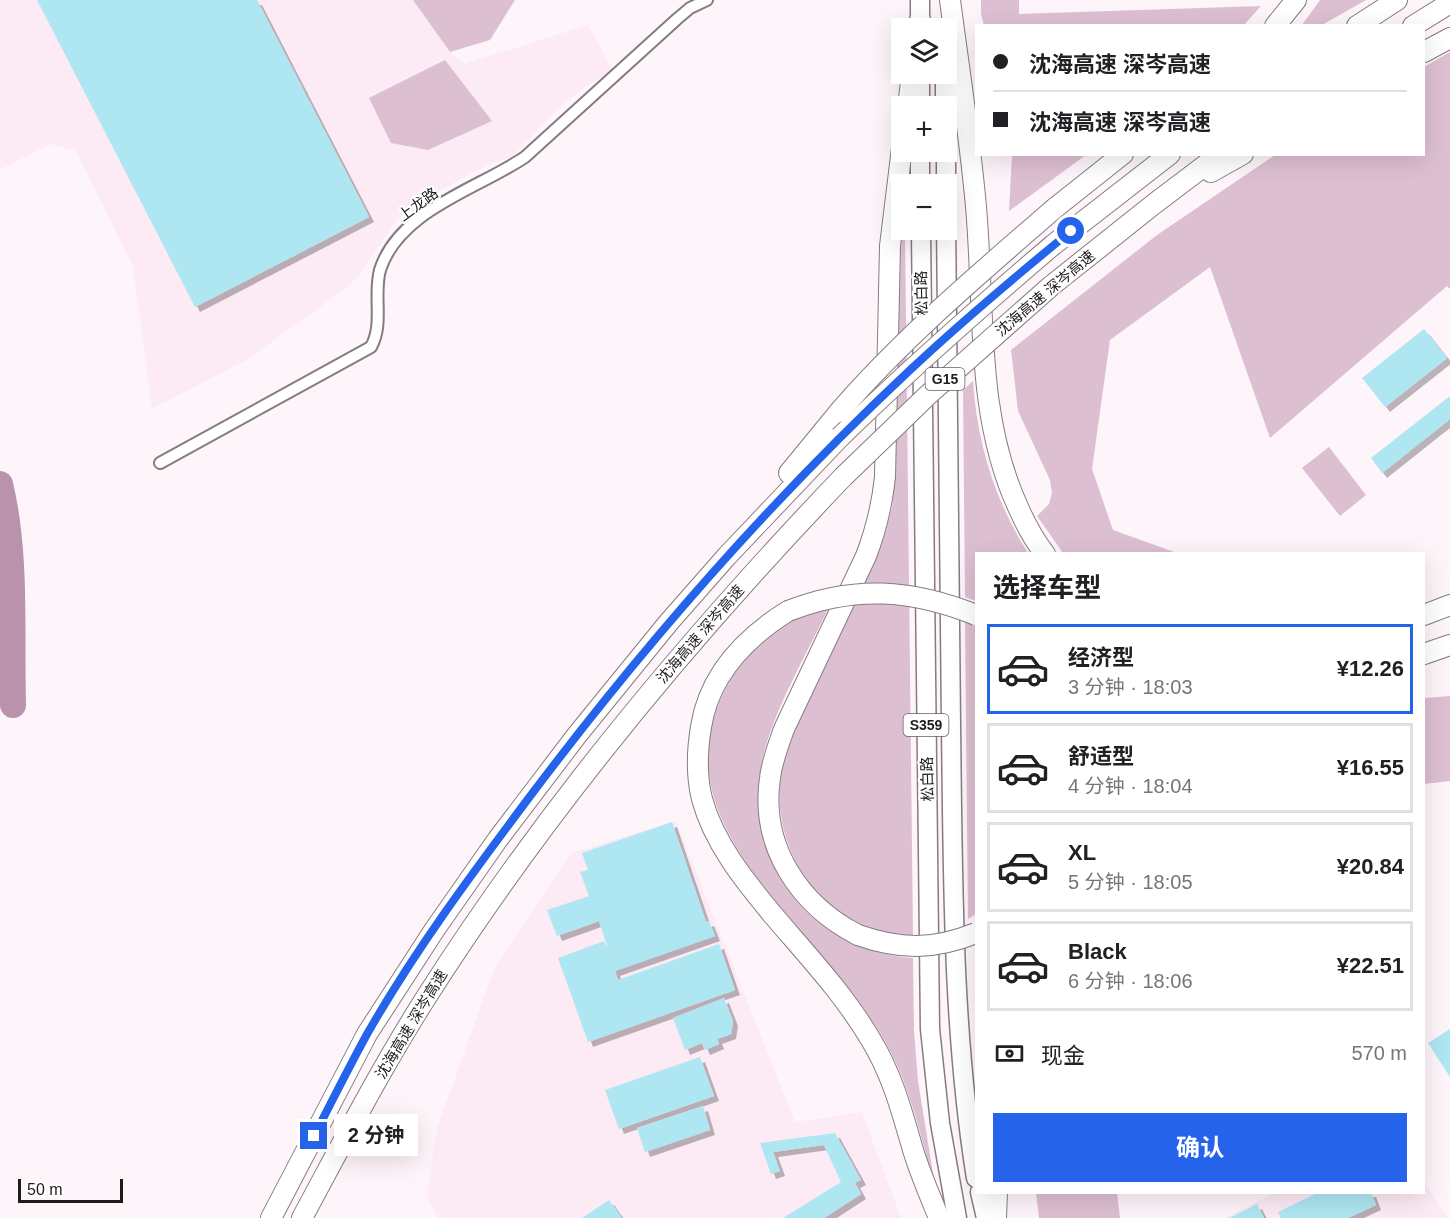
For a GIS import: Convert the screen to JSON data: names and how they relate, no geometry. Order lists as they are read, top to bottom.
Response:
{
  "streets": {
    "highway": ["沈海高速 深岑高速", "G15"],
    "main road": ["松白路", "S359"],
    "street": ["上龙路"]
  },
  "scale_bar": "50 m",
  "page": {
    "map_buttons": ["+", "−"],
    "banner": ["沈海高速 深岑高速", "沈海高速 深岑高速"],
    "heading": "选择车型",
    "list": [
      {
        "name": "经济型",
        "note": "3 分钟 · 18:03",
        "value": "¥12.26"
      },
      {
        "name": "舒适型",
        "note": "4 分钟 · 18:04",
        "value": "¥16.55"
      },
      {
        "name": "XL",
        "note": "5 分钟 · 18:05",
        "value": "¥20.84"
      },
      {
        "name": "Black",
        "note": "6 分钟 · 18:06",
        "value": "¥22.51"
      }
    ],
    "pay": ["现金", "570 m"],
    "buttons": "确认",
    "bubble": "2 分钟",
    "scale": "50 m"
  }
}
